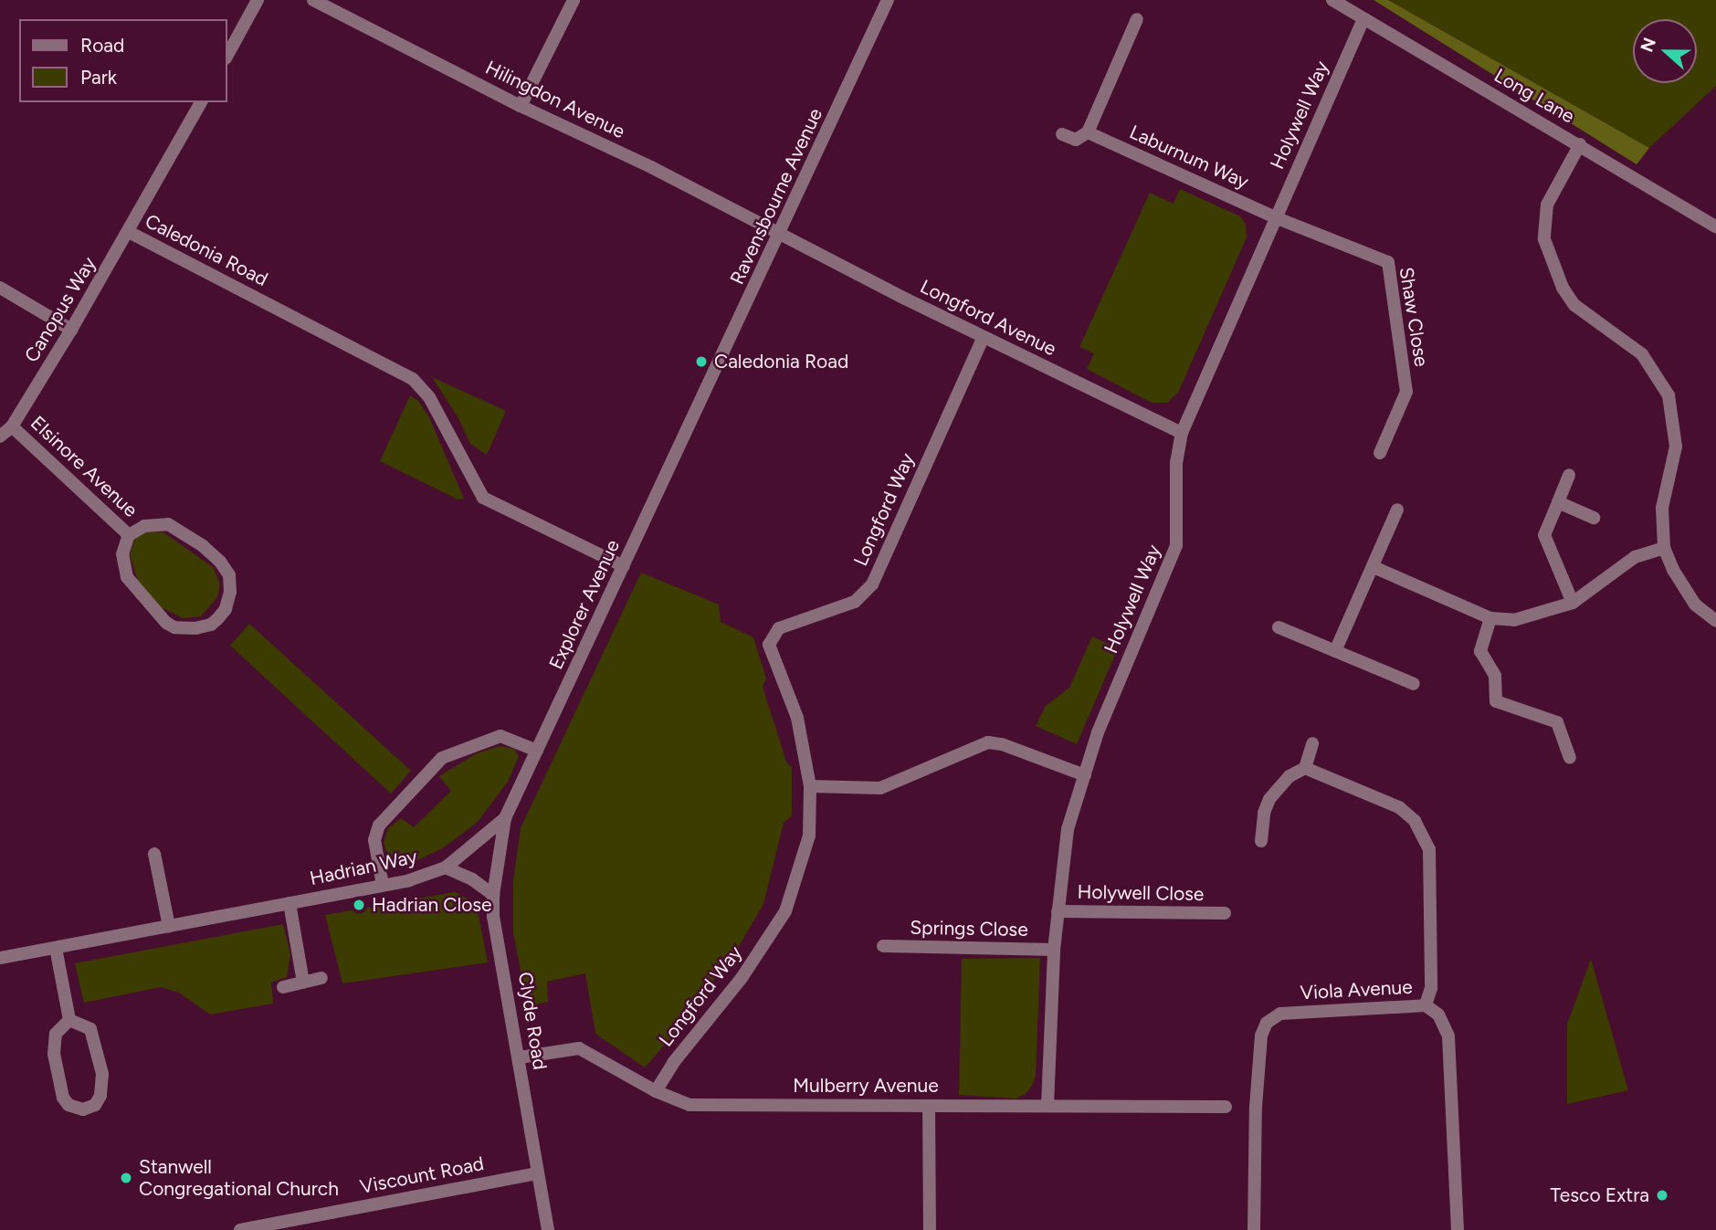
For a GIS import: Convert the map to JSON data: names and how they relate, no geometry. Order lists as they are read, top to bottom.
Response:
{
  "streets": {
    "street": [
      "Long Lane",
      "Hilingdon Avenue",
      "Holywell Way",
      "Laburnum Way",
      "Ravensbourne Avenue",
      "Caledonia Road",
      "Canopus Way",
      "Shaw Close",
      "Longford Avenue",
      "Elsinore Avenue",
      "Longford Way",
      "Explorer Avenue",
      "Hadrian Way",
      "Holywell Close",
      "Springs Close",
      "Viola Avenue",
      "Clyde Road",
      "Mulberry Avenue",
      "Viscount Road"
    ]
  },
  "crossings": [
    ["Long Lane", "Holywell Way"],
    ["Hilingdon Avenue", "Ravensbourne Avenue"],
    ["Hilingdon Avenue", "Longford Avenue"],
    ["Holywell Way", "Laburnum Way"],
    ["Holywell Way", "Shaw Close"],
    ["Holywell Way", "Longford Avenue"],
    ["Holywell Way", "Holywell Close"],
    ["Holywell Way", "Springs Close"],
    ["Holywell Way", "Mulberry Avenue"],
    ["Laburnum Way", "Shaw Close"],
    ["Ravensbourne Avenue", "Longford Avenue"],
    ["Ravensbourne Avenue", "Explorer Avenue"],
    ["Caledonia Road", "Canopus Way"],
    ["Caledonia Road", "Explorer Avenue"],
    ["Canopus Way", "Elsinore Avenue"],
    ["Longford Avenue", "Longford Way"],
    ["Longford Way", "Mulberry Avenue"],
    ["Explorer Avenue", "Hadrian Way"],
    ["Explorer Avenue", "Clyde Road"],
    ["Hadrian Way", "Clyde Road"],
    ["Clyde Road", "Mulberry Avenue"],
    ["Clyde Road", "Viscount Road"]
  ],
  "places": [
    "Caledonia Road",
    "Hadrian Close",
    "Stanwell Congregational Church",
    "Tesco Extra"
  ],
  "legend": ["Road", "Park"],
  "north": "left"
}
